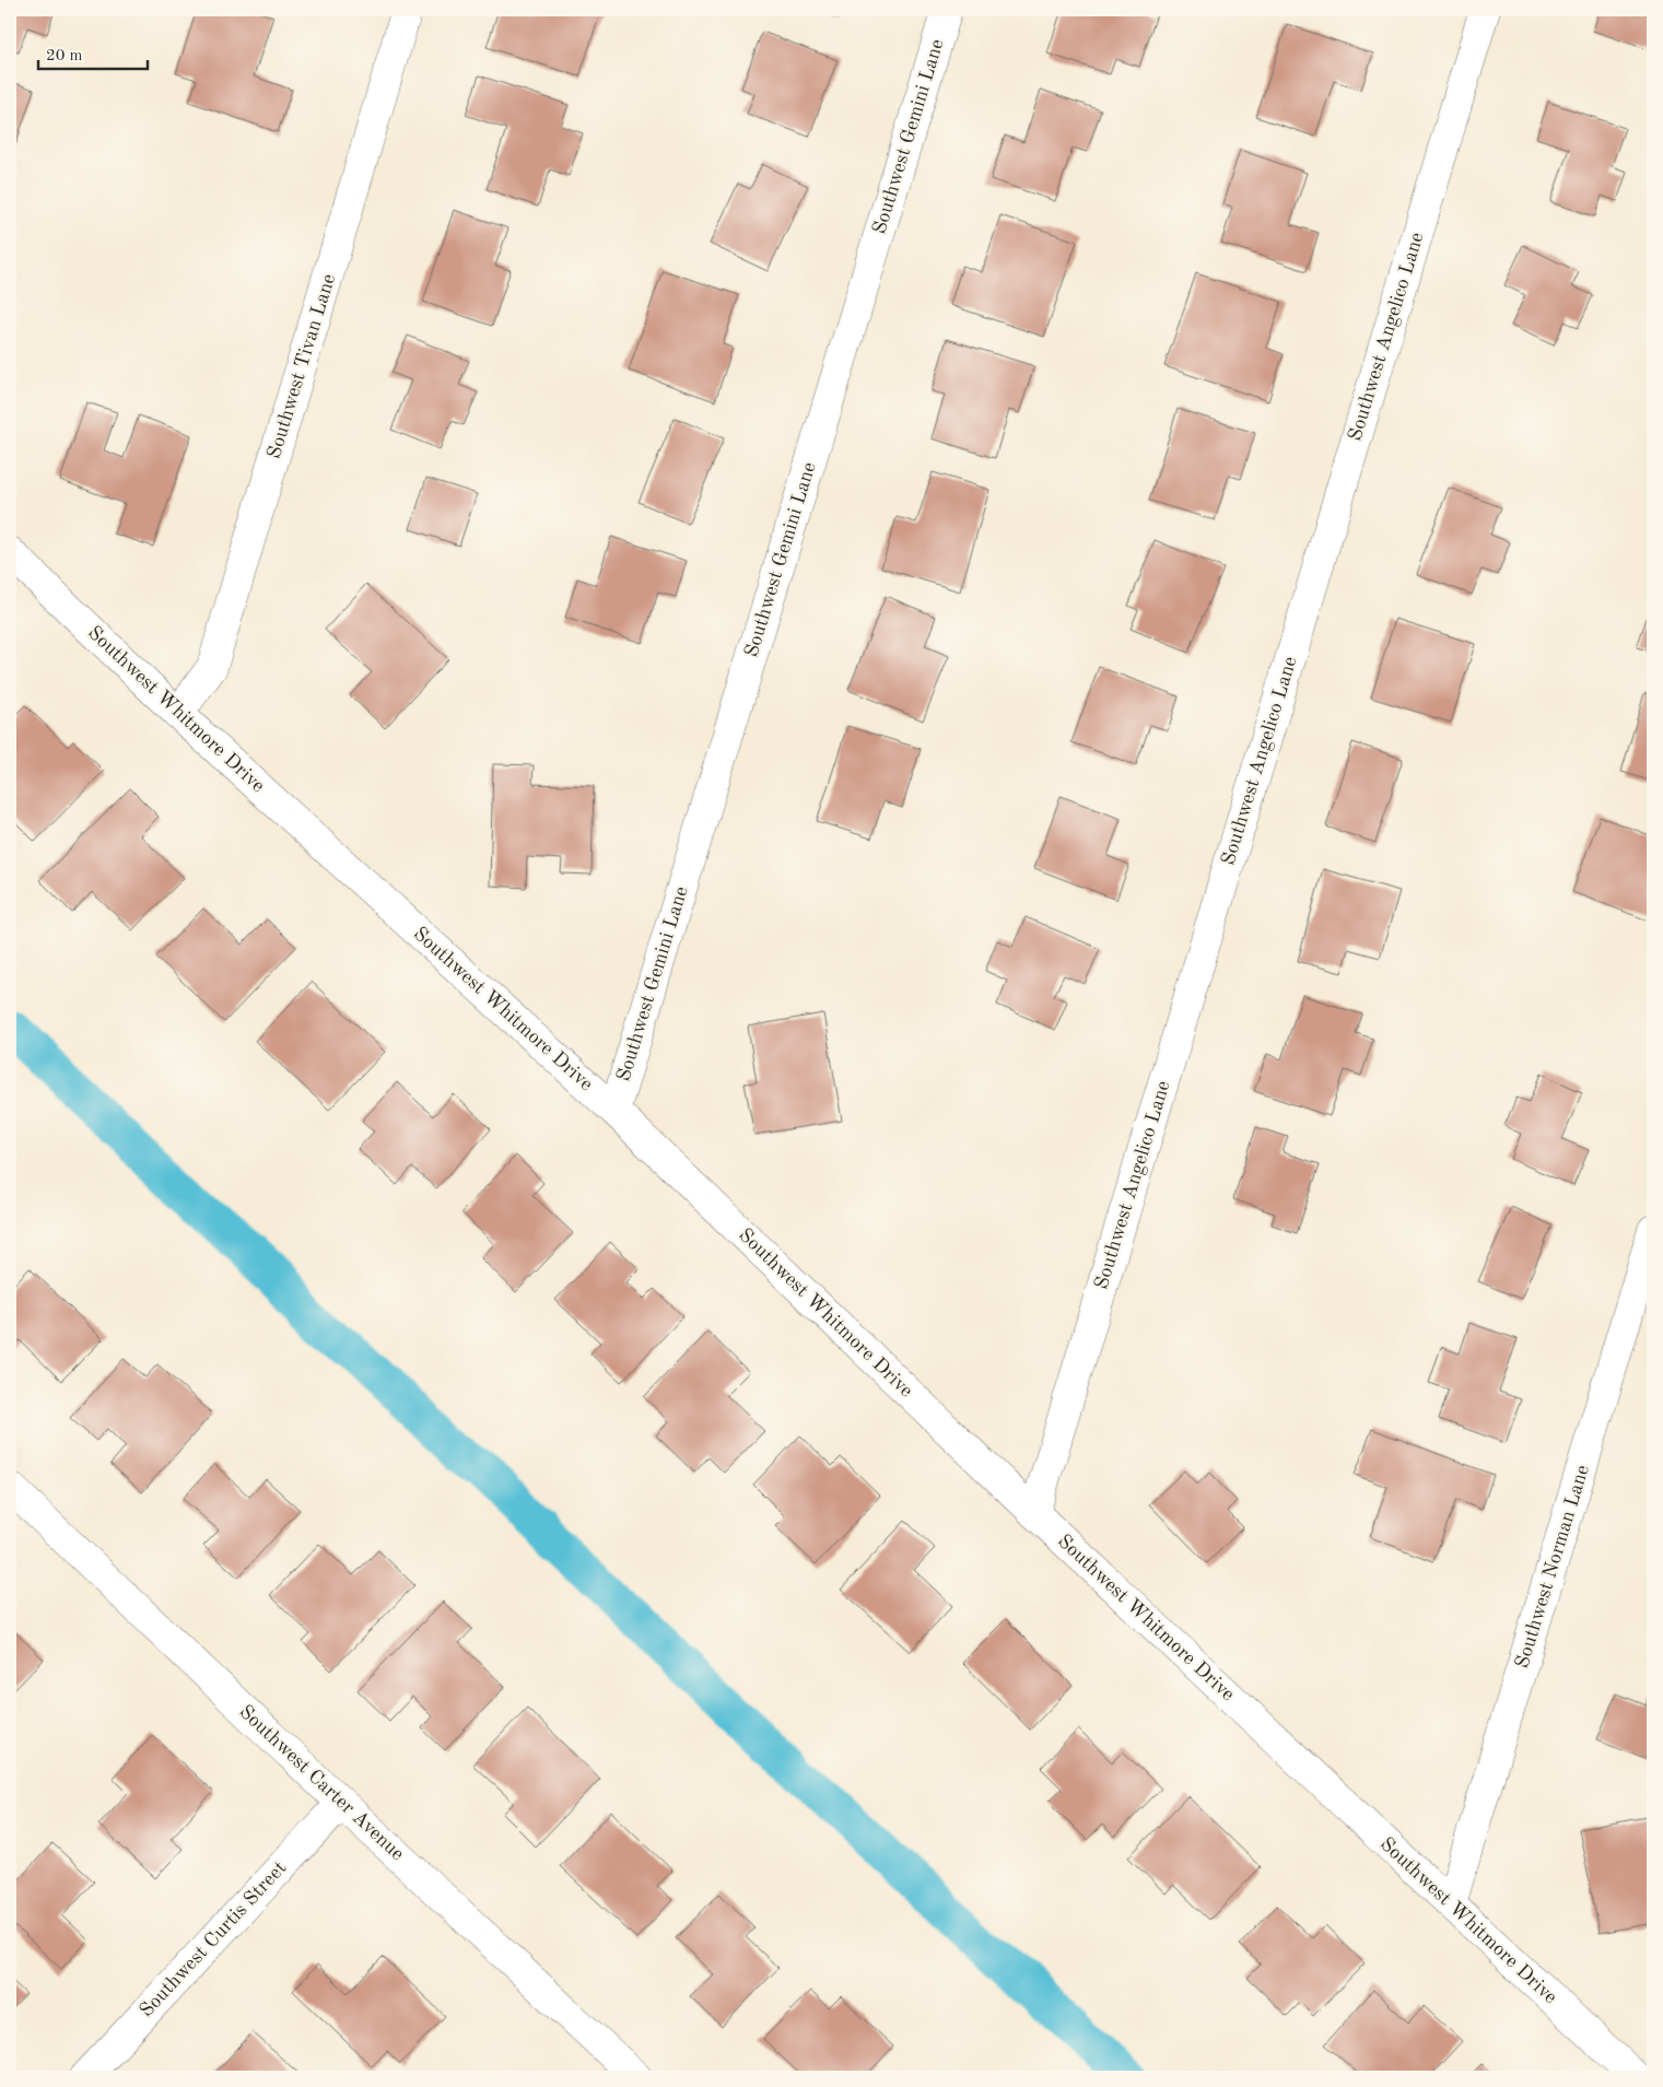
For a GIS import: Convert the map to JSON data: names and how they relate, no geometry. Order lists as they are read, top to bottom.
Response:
{
  "streets": {
    "street": [
      "Southwest Gemini Lane",
      "Southwest Angelico Lane",
      "Southwest Tivan Lane",
      "Southwest Whitmore Drive",
      "Southwest Norman Lane",
      "Southwest Carter Avenue",
      "Southwest Curtis Street"
    ]
  },
  "crossings": [
    ["Southwest Gemini Lane", "Southwest Whitmore Drive"],
    ["Southwest Angelico Lane", "Southwest Whitmore Drive"],
    ["Southwest Tivan Lane", "Southwest Whitmore Drive"],
    ["Southwest Whitmore Drive", "Southwest Norman Lane"],
    ["Southwest Carter Avenue", "Southwest Curtis Street"]
  ],
  "scale_bar": "20 m"
}
